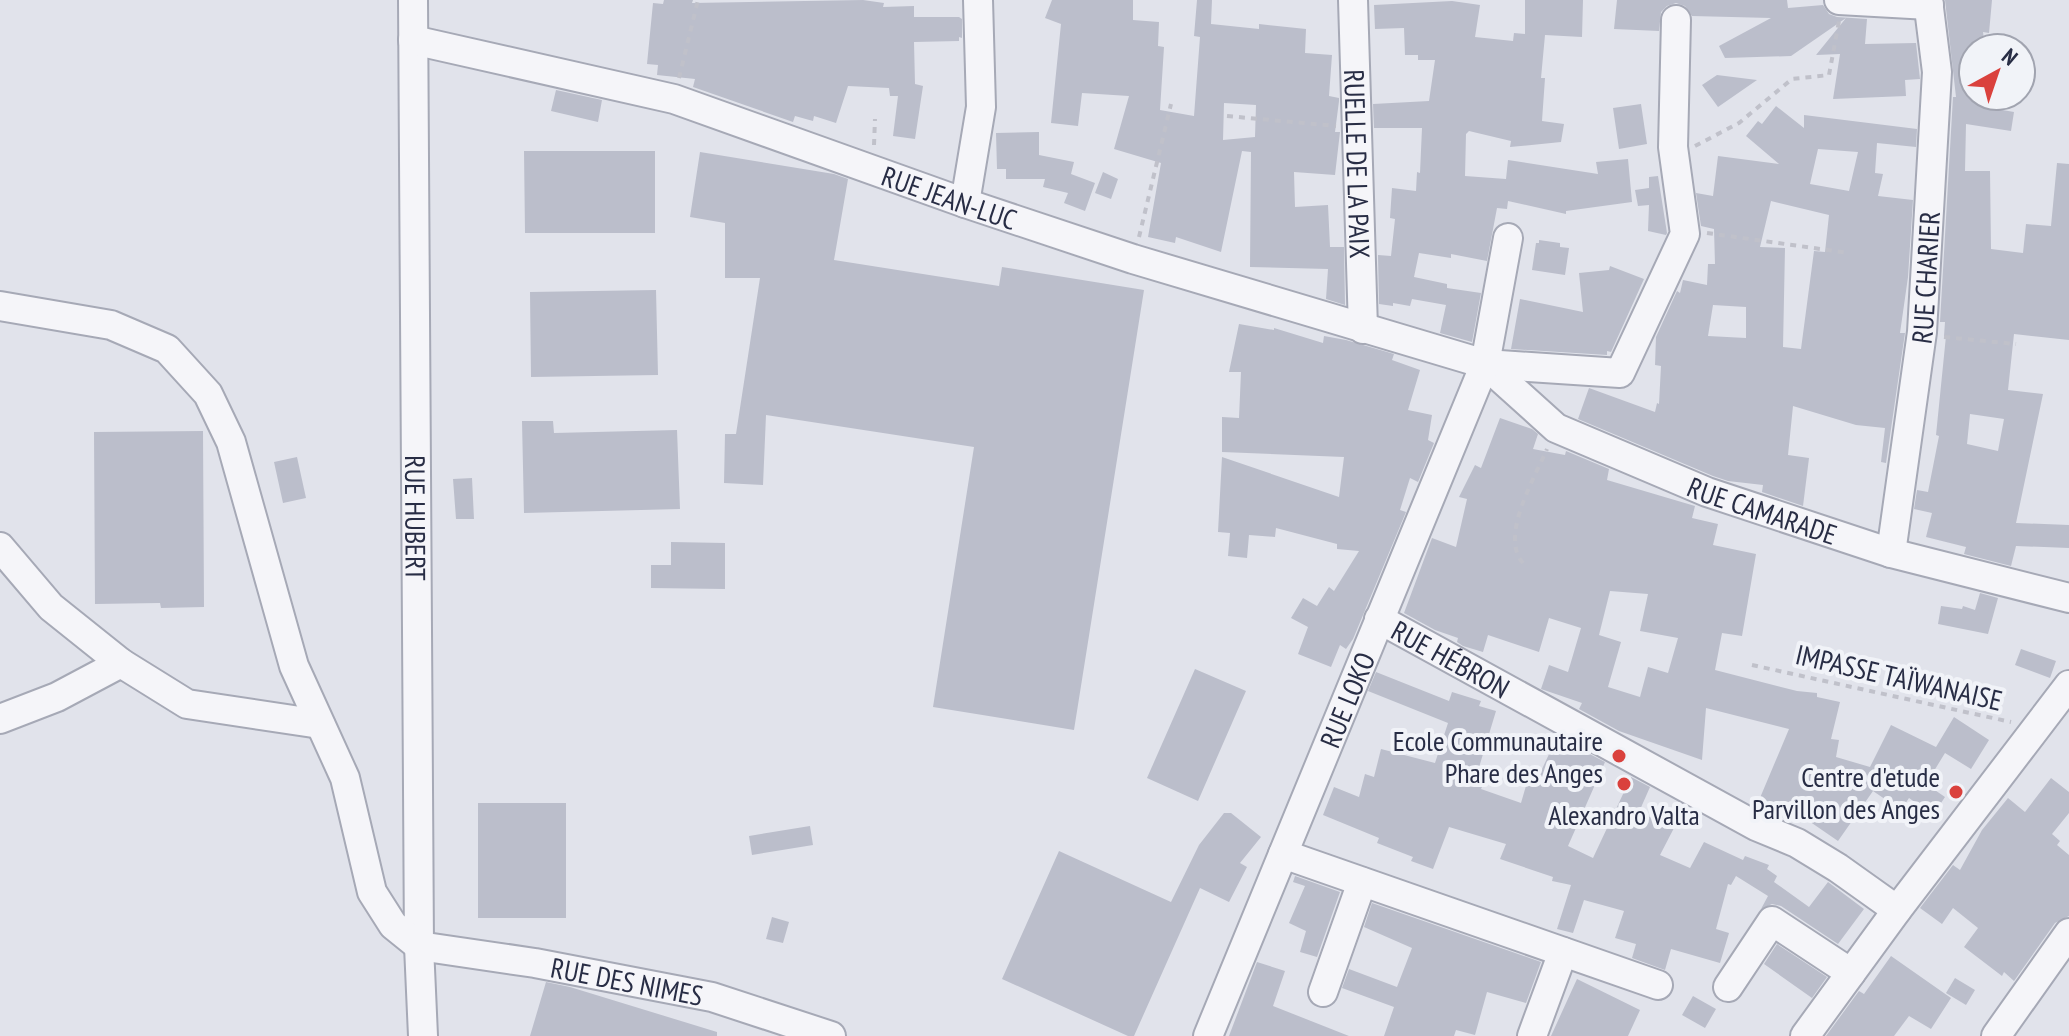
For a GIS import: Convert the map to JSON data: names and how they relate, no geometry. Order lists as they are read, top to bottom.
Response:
{
  "streets": {
    "street": [
      "RUELLE DE LA PAIX",
      "RUE JEAN-LUC",
      "RUE CHARIER",
      "RUE CAMARADE",
      "RUE HUBERT",
      "RUE HÉBRON",
      "RUE LOKO",
      "RUE DES NIMES"
    ],
    "path": ["IMPASSE TAÏWANAISE"]
  },
  "crossings": [
    ["RUELLE DE LA PAIX", "RUE JEAN-LUC"],
    ["RUE JEAN-LUC", "RUE CAMARADE"],
    ["RUE JEAN-LUC", "RUE HUBERT"],
    ["RUE JEAN-LUC", "RUE LOKO"],
    ["RUE CHARIER", "RUE CAMARADE"],
    ["RUE CAMARADE", "RUE LOKO"],
    ["RUE HUBERT", "RUE DES NIMES"],
    ["RUE HÉBRON", "RUE LOKO"]
  ],
  "places": ["Ecole Communautaire Phare des Anges", "Alexandro Valta", "Centre d'etude Parvillon des Anges"],
  "north": "top right"
}
